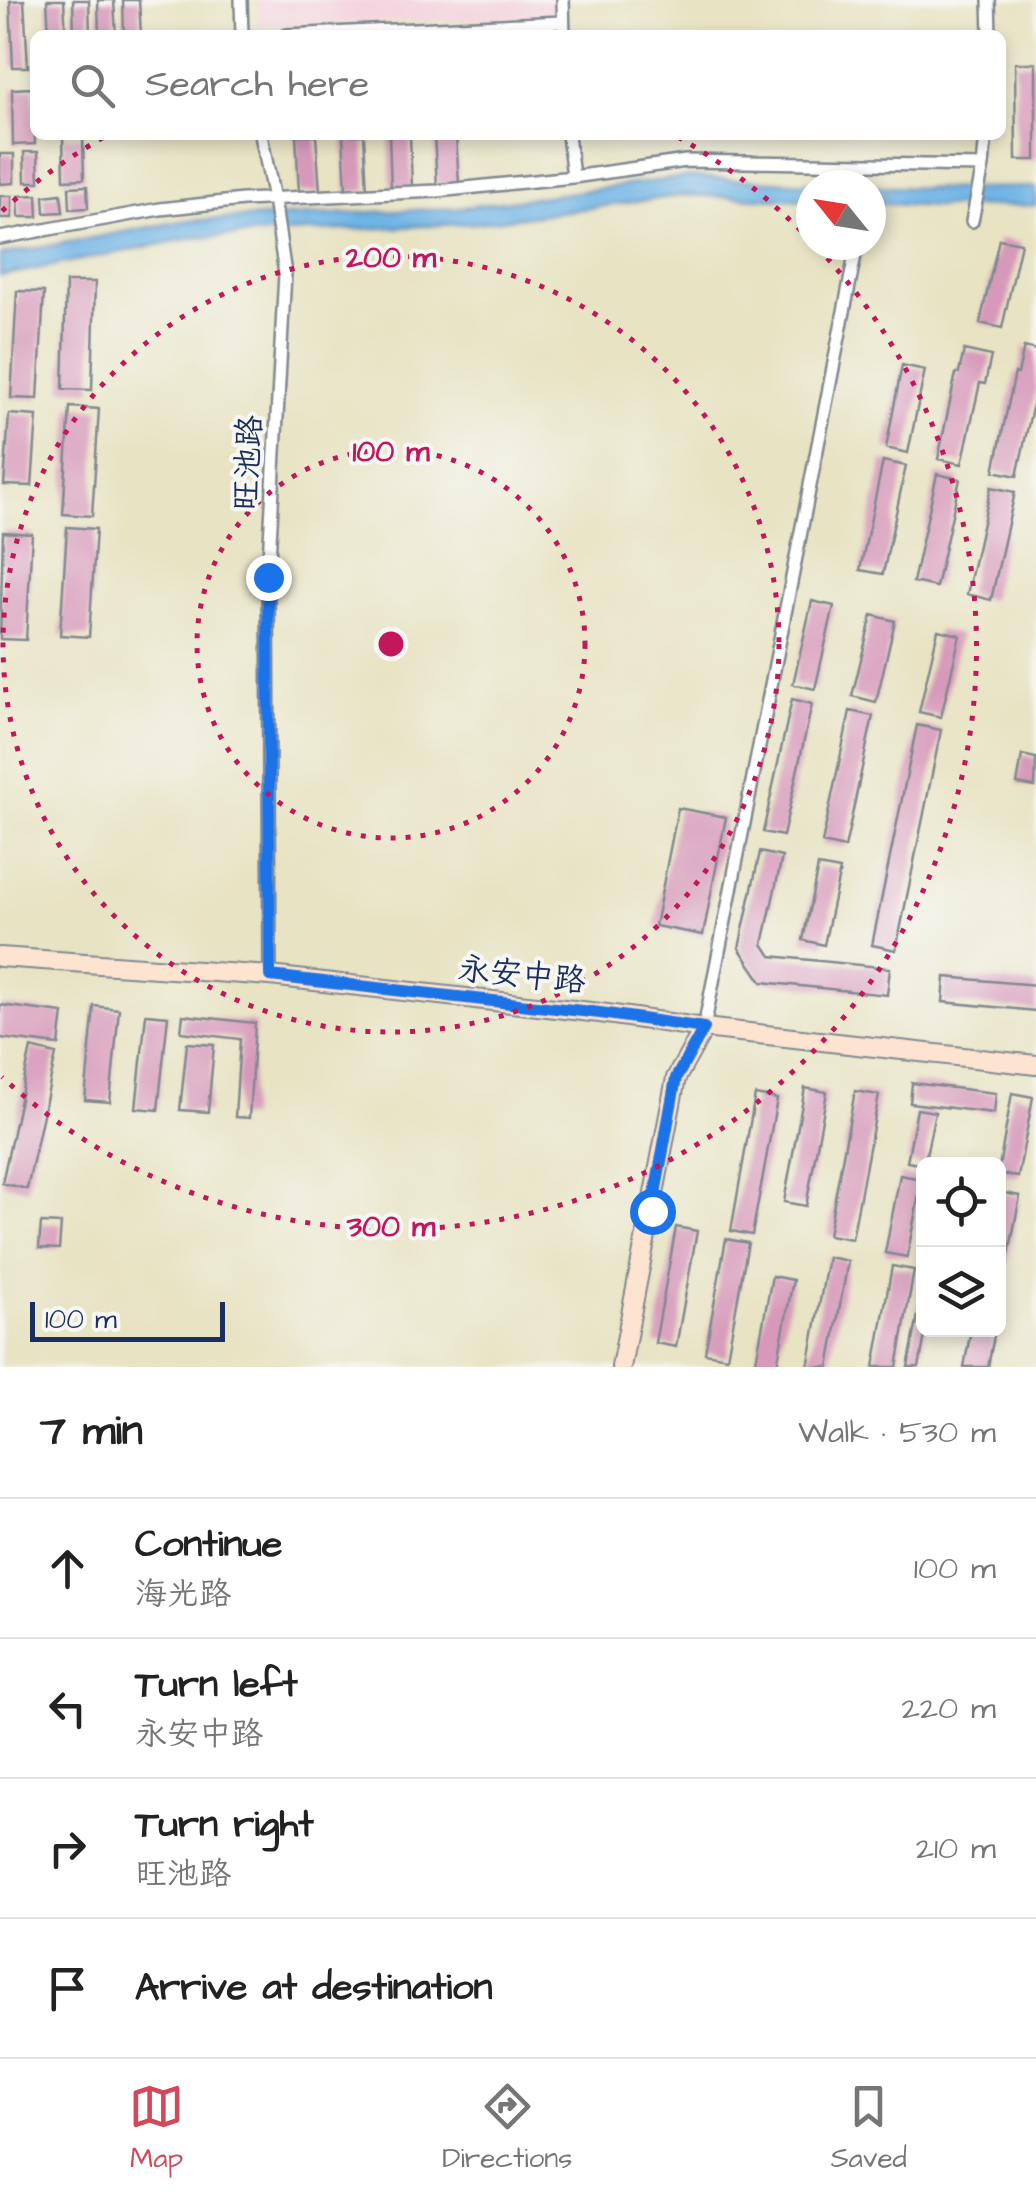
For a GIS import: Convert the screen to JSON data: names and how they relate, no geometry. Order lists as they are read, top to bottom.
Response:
{
  "streets": {
    "street": ["旺池路", "永安中路"]
  },
  "crossings": [
    ["旺池路", "永安中路"]
  ],
  "scale_bar": "100 m",
  "north": "top left",
  "page": {
    "search": "Search here",
    "scale": "100 m",
    "heading": ["7 min", "Walk · 530 m"],
    "list": [
      ["Continue", "海光路", "100 m"],
      ["Turn left", "永安中路", "220 m"],
      ["Turn right", "旺池路", "210 m"],
      "Arrive at destination"
    ],
    "nav": ["Map", "Directions", "Saved"]
  },
  "rings": ["200 m", "100 m", "300 m"]
}
